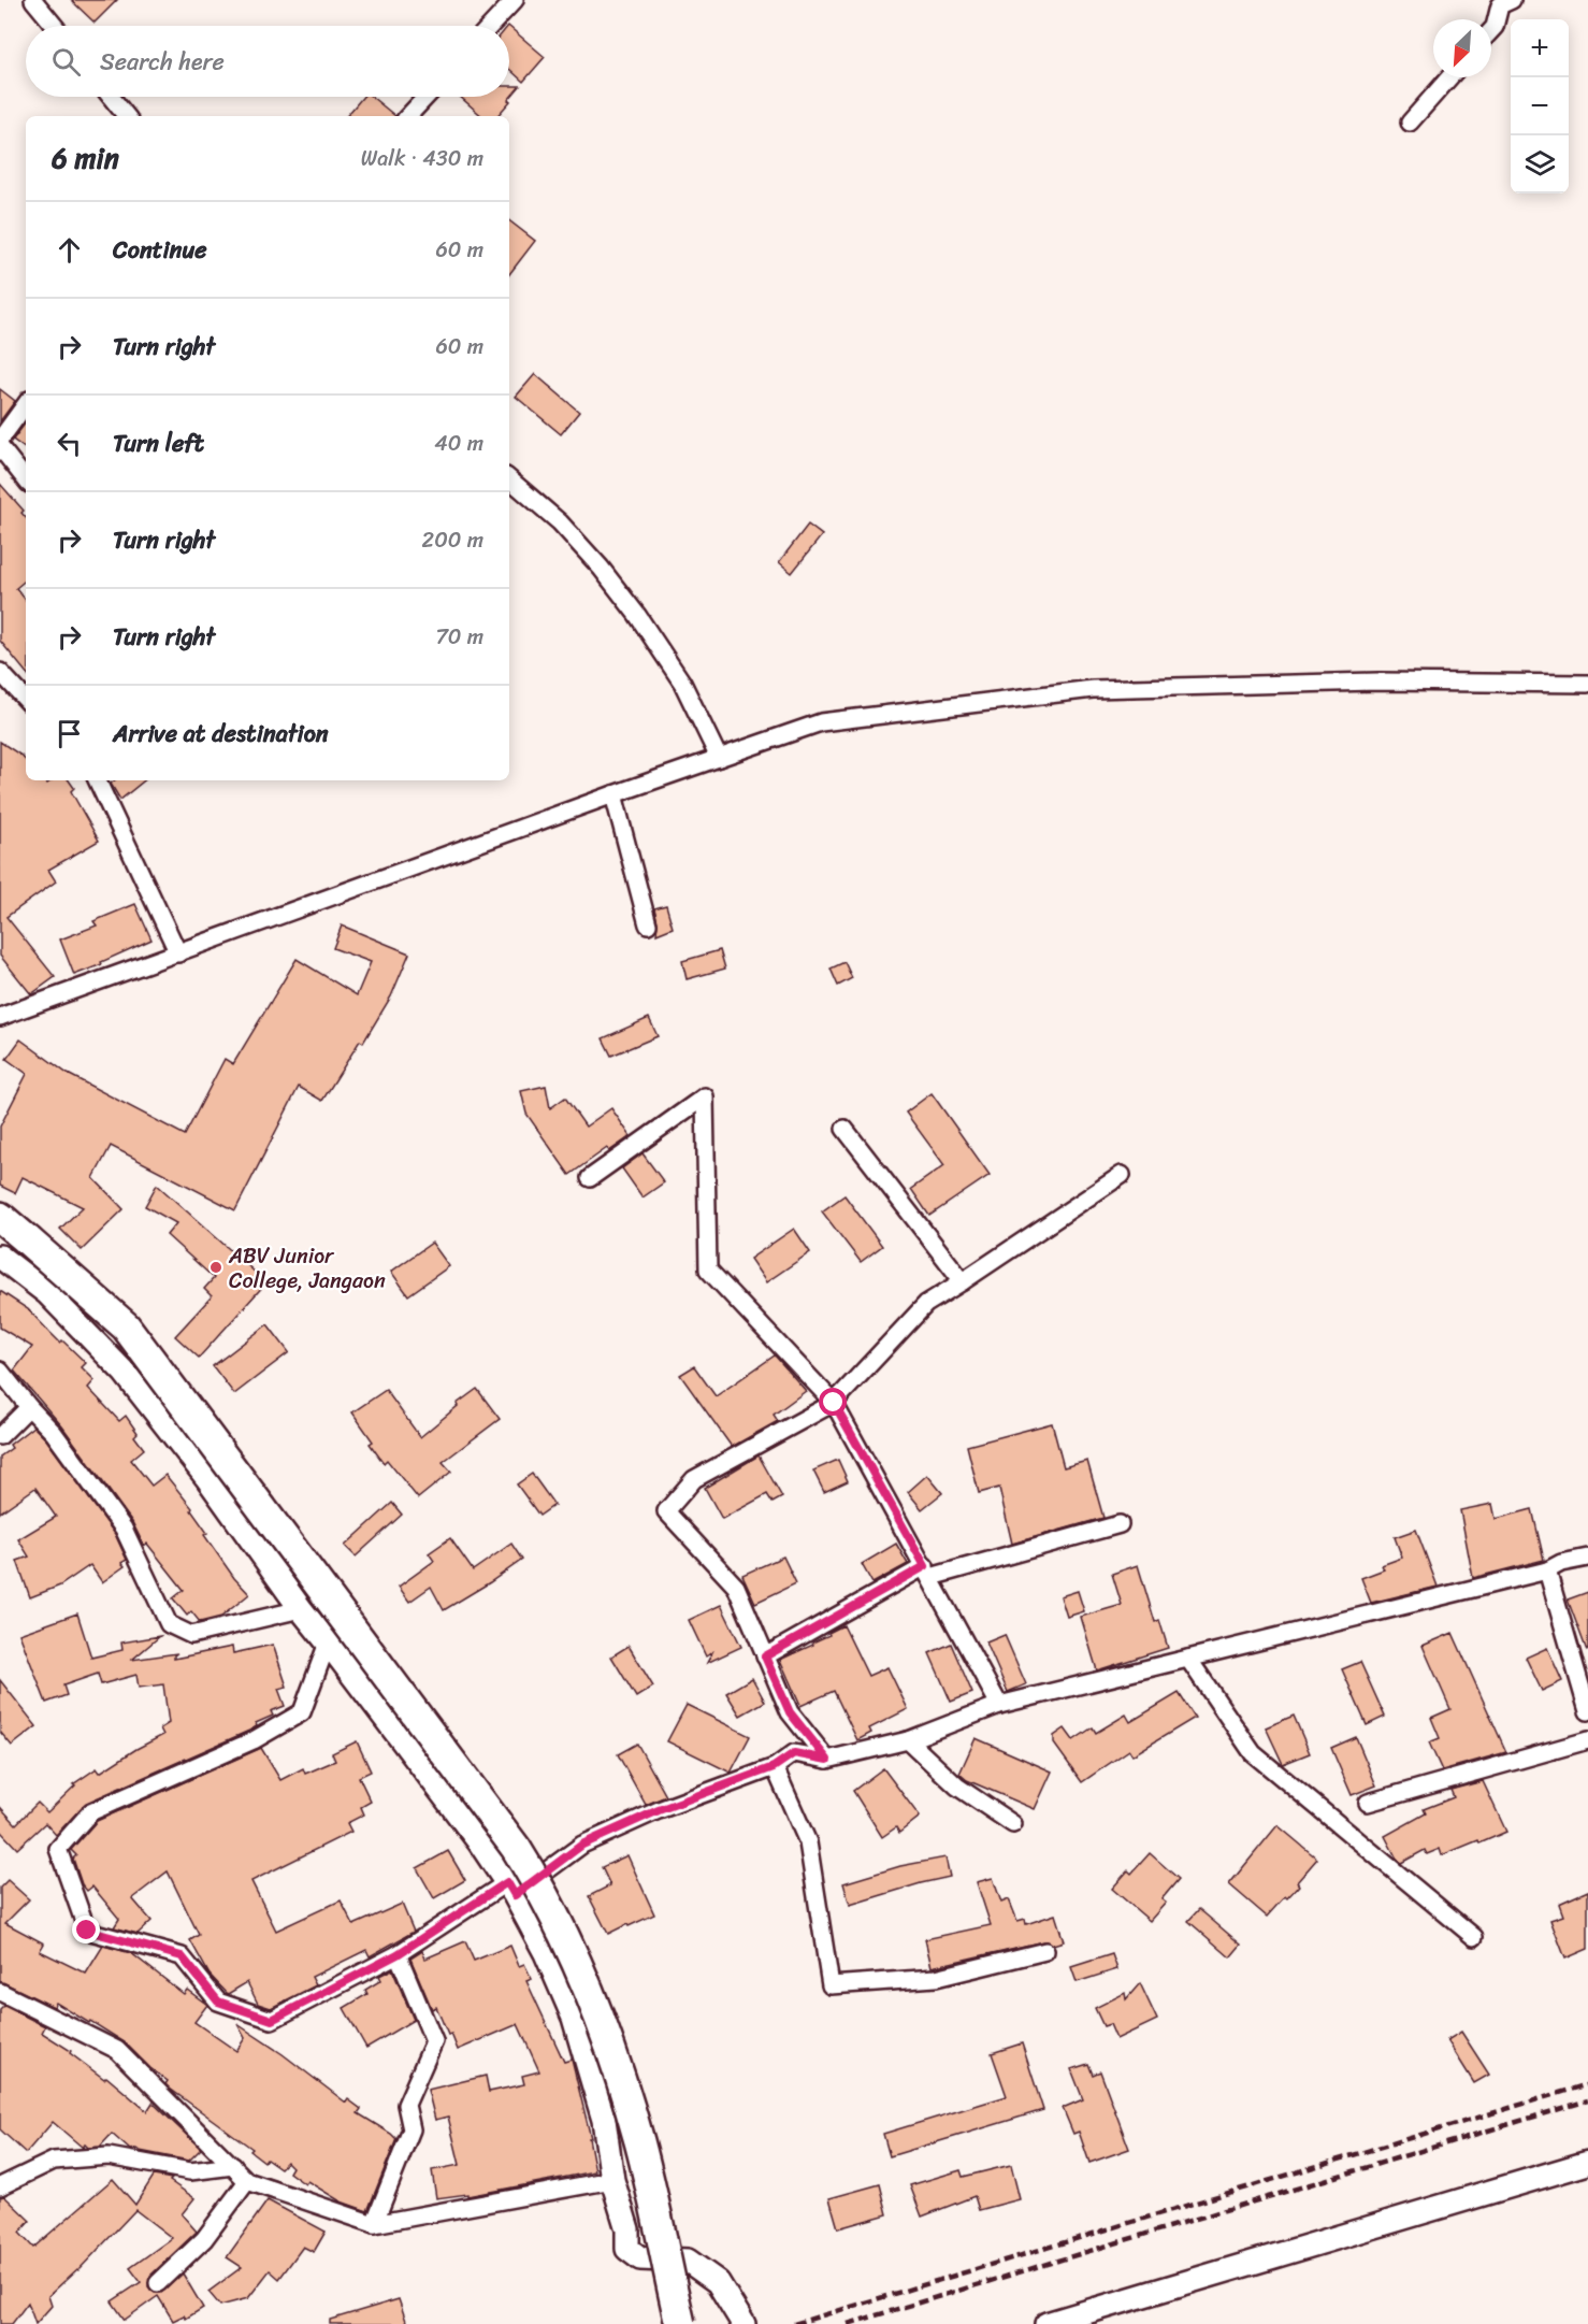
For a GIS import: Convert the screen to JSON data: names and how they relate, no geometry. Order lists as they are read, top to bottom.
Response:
{
  "places": ["ABV Junior College, Jangaon"],
  "north": "bottom left",
  "page": {
    "map_buttons": ["+", "−"],
    "search": "Search here",
    "heading": ["6 min", "Walk · 430 m"],
    "list": [
      ["Continue", "60 m"],
      ["Turn right", "60 m"],
      ["Turn left", "40 m"],
      ["Turn right", "200 m"],
      ["Turn right", "70 m"],
      "Arrive at destination"
    ]
  }
}
